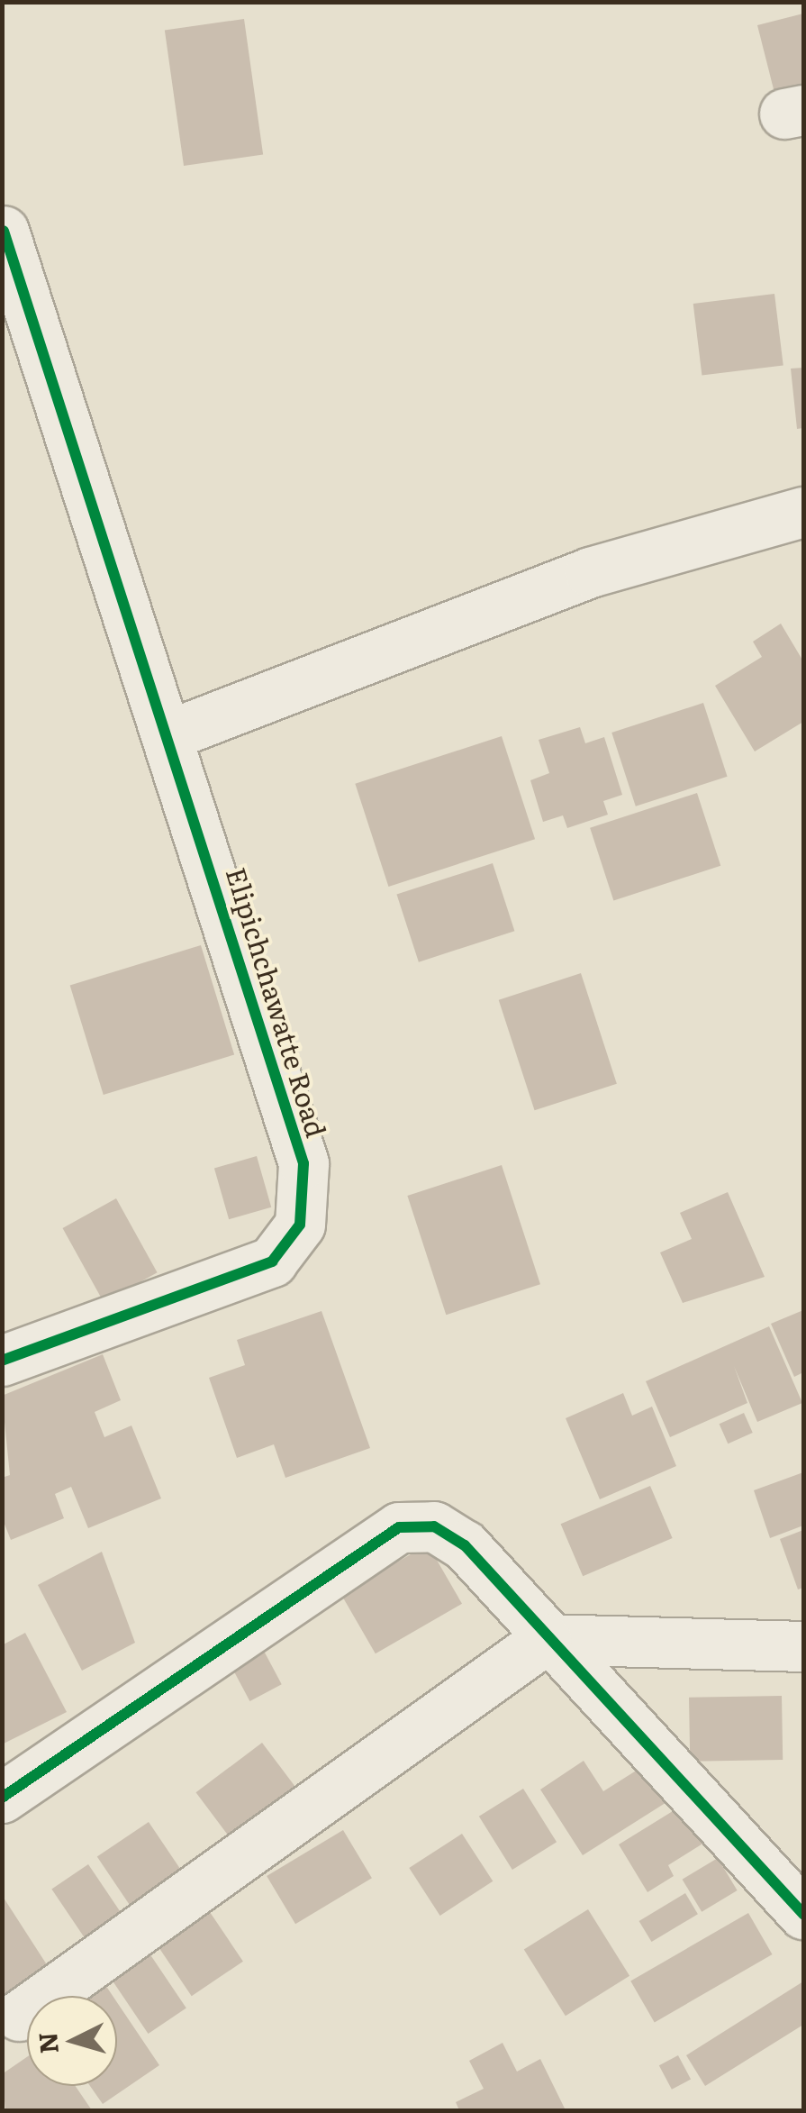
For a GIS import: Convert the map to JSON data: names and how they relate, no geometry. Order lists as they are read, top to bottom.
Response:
{
  "streets": {
    "street": ["Elipichchawatte Road"]
  },
  "north": "left"
}
